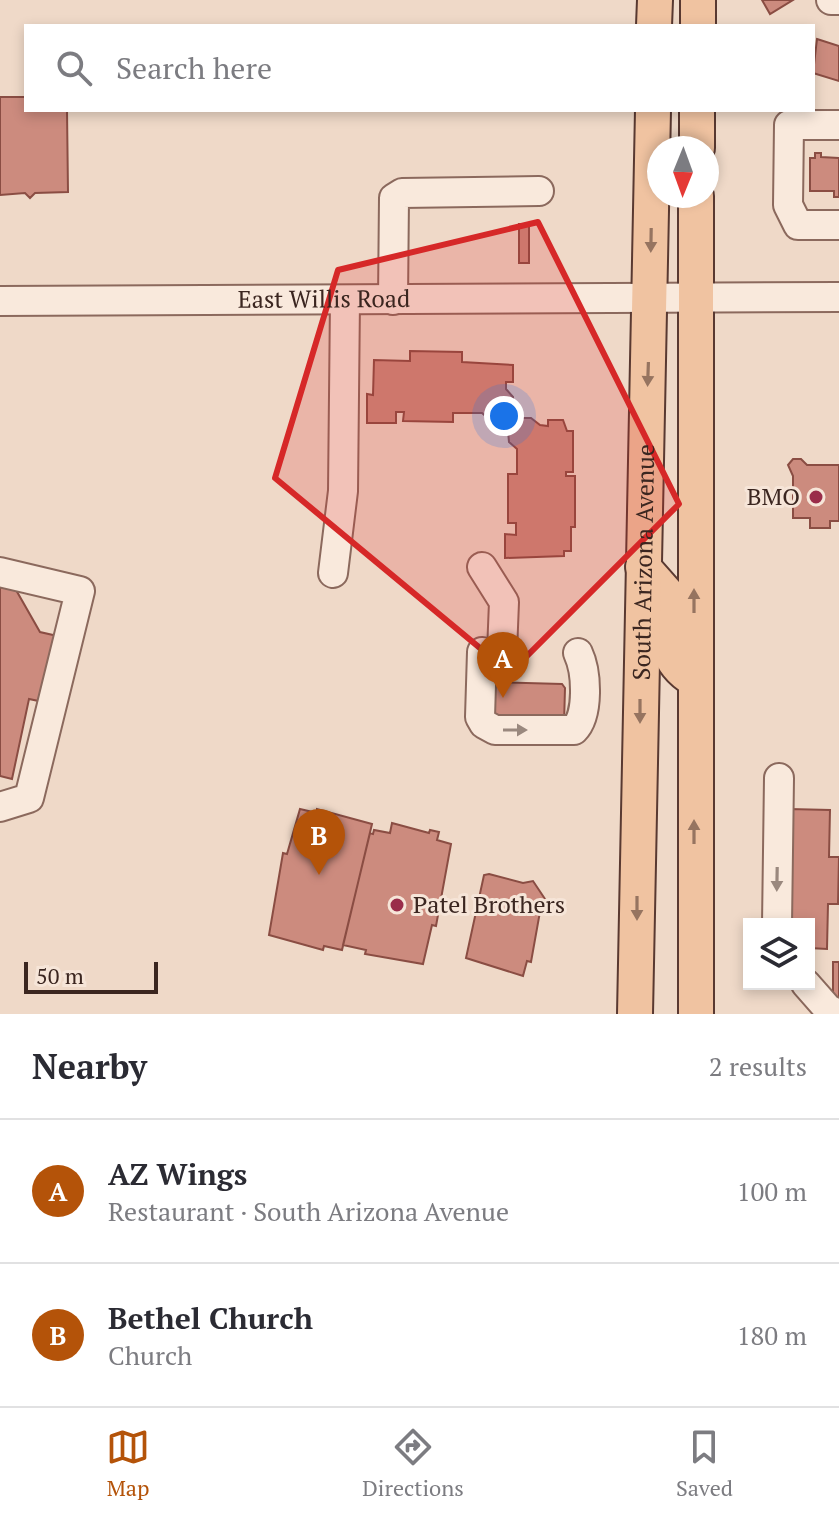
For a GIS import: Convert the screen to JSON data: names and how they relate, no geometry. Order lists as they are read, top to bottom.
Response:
{
  "streets": {
    "main road": ["South Arizona Avenue"],
    "street": ["East Willis Road"]
  },
  "crossings": [
    ["East Willis Road", "South Arizona Avenue"]
  ],
  "places": ["BMO", "Patel Brothers"],
  "scale_bar": "50 m",
  "north": "bottom",
  "page": {
    "search": "Search here",
    "pins": ["A", "B"],
    "scale": "50 m",
    "heading": ["Nearby", "2 results"],
    "list": [
      {
        "mark": "A",
        "name": "AZ Wings",
        "note": "Restaurant · South Arizona Avenue",
        "value": "100 m"
      },
      {
        "mark": "B",
        "name": "Bethel Church",
        "note": "Church",
        "value": "180 m"
      }
    ],
    "nav": ["Map", "Directions", "Saved"]
  }
}
